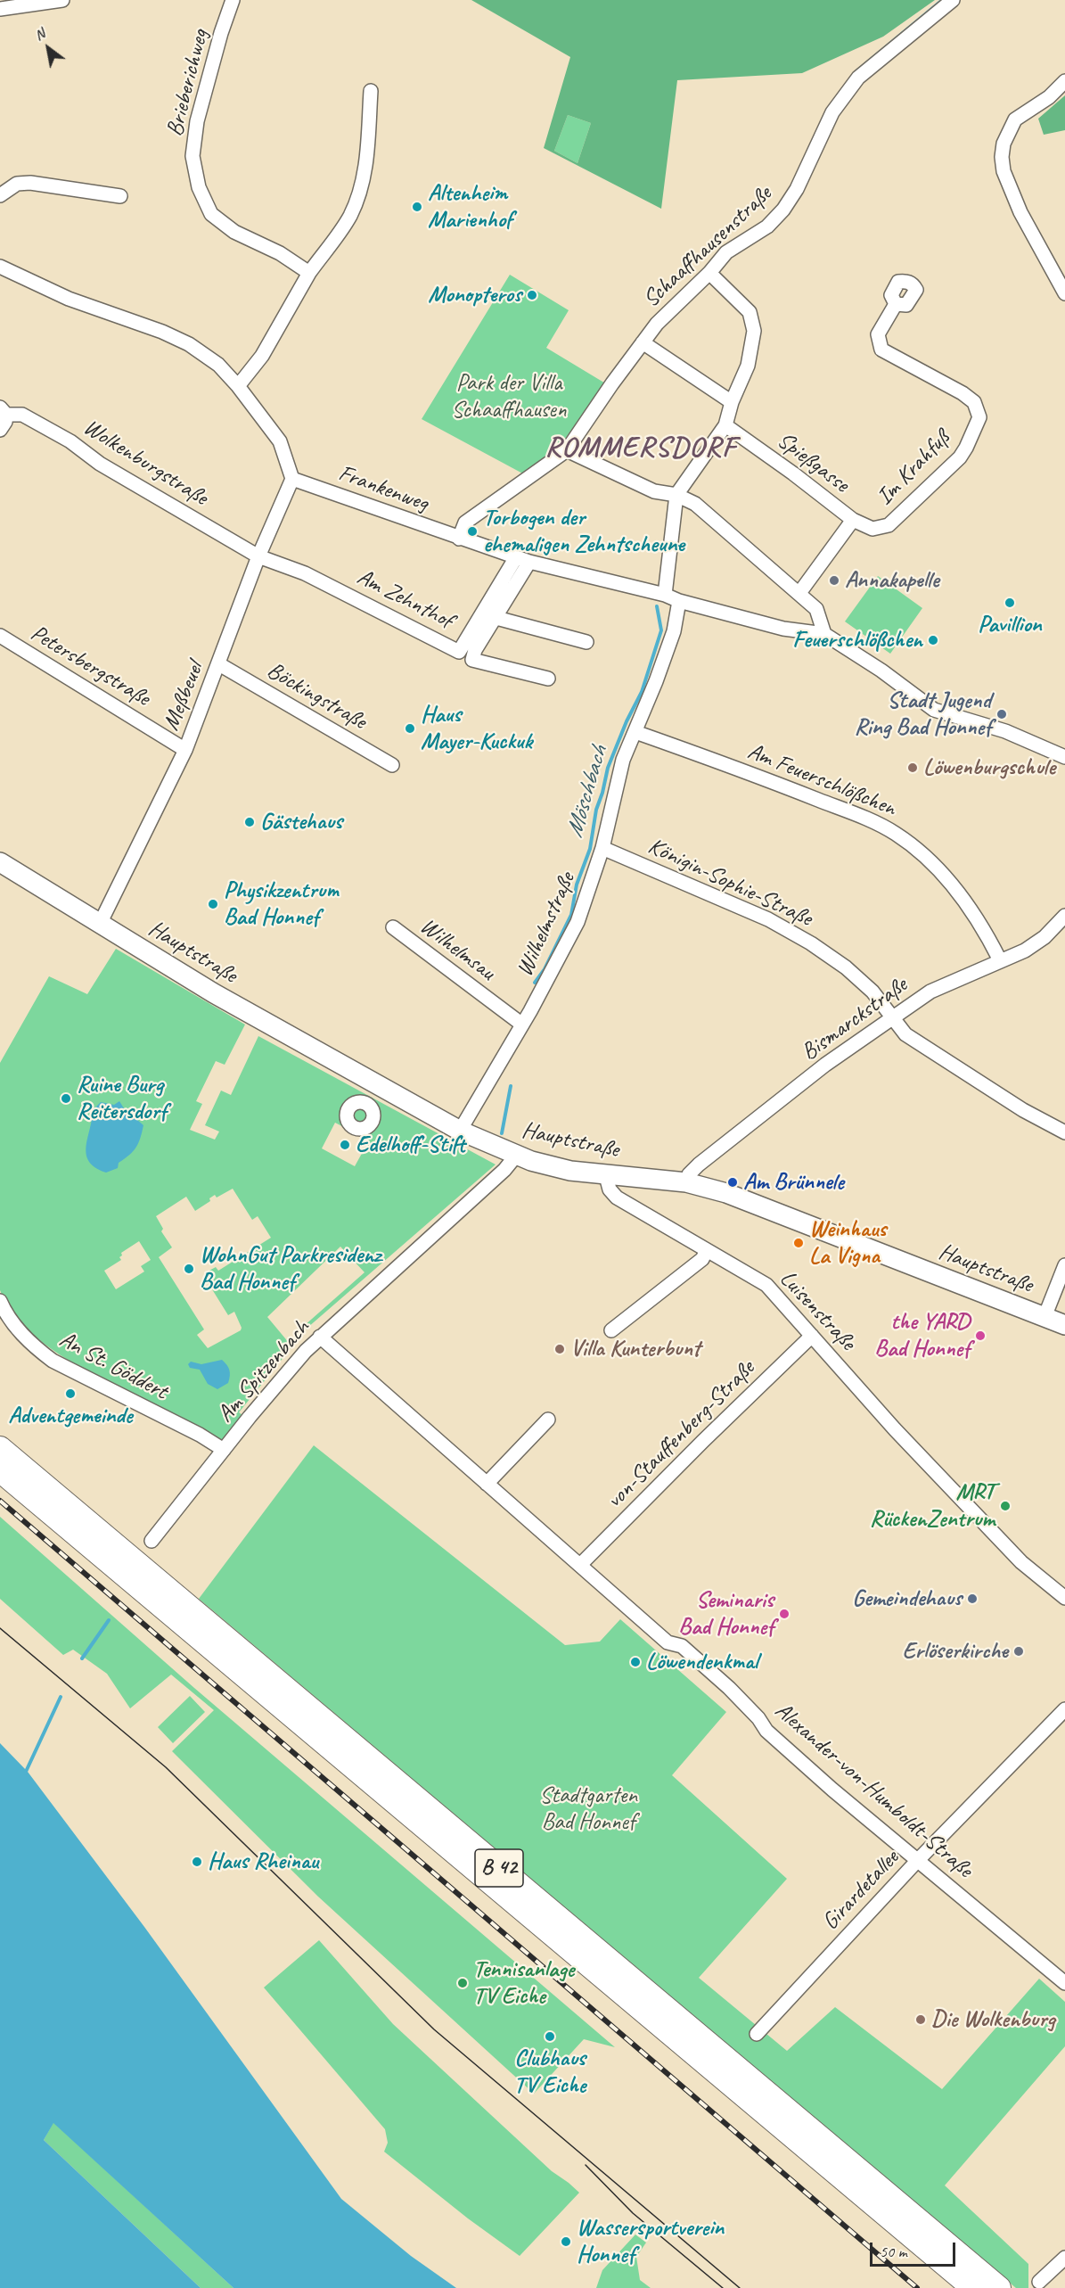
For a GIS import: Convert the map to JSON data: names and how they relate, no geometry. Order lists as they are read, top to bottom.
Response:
{
  "streets": {
    "highway": ["B 42"],
    "main road": ["Hauptstraße"],
    "street": [
      "Brieberichweg",
      "Schaaffhausenstraße",
      "Wolkenburgstraße",
      "Spießgasse",
      "Im Krahfuß",
      "Frankenweg",
      "Am Zehnthof",
      "Petersbergstraße",
      "Meßbeuel",
      "Böckingstraße",
      "Am Feuerschlößchen",
      "Königin-Sophie-Straße",
      "Wilhelmstraße",
      "Wilhelmsau",
      "Bismarckstraße",
      "Luisenstraße",
      "An St. Göddert",
      "Am Spitzenbach",
      "von-Stauffenberg-Straße",
      "Alexander-von-Humboldt-Straße",
      "Girardetallee"
    ]
  },
  "crossings": [
    ["Schaaffhausenstraße", "Frankenweg"],
    ["Wolkenburgstraße", "Am Zehnthof"],
    ["Wolkenburgstraße", "Meßbeuel"],
    ["Spießgasse", "Im Krahfuß"],
    ["Frankenweg", "Am Zehnthof"],
    ["Frankenweg", "Meßbeuel"],
    ["Frankenweg", "Wilhelmstraße"],
    ["Am Zehnthof", "Meßbeuel"],
    ["Petersbergstraße", "Meßbeuel"],
    ["Meßbeuel", "Böckingstraße"],
    ["Meßbeuel", "Hauptstraße"],
    ["Am Feuerschlößchen", "Wilhelmstraße"],
    ["Am Feuerschlößchen", "Bismarckstraße"],
    ["Königin-Sophie-Straße", "Wilhelmstraße"],
    ["Königin-Sophie-Straße", "Bismarckstraße"],
    ["Wilhelmstraße", "Wilhelmsau"],
    ["Wilhelmstraße", "Hauptstraße"],
    ["Hauptstraße", "Bismarckstraße"],
    ["Hauptstraße", "Luisenstraße"],
    ["Hauptstraße", "Am Spitzenbach"],
    ["Luisenstraße", "von-Stauffenberg-Straße"],
    ["An St. Göddert", "Am Spitzenbach"],
    ["Am Spitzenbach", "Alexander-von-Humboldt-Straße"],
    ["von-Stauffenberg-Straße", "Alexander-von-Humboldt-Straße"],
    ["Alexander-von-Humboldt-Straße", "Girardetallee"]
  ],
  "districts": ["ROMMERSDORF"],
  "water": ["Möschbach"],
  "parks": ["Park der Villa Schaaffhausen", "Stadtgarten Bad Honnef"],
  "places": [
    "Altenheim Marienhof",
    "Monopteros",
    "Torbogen der ehemaligen Zehntscheune",
    "Annakapelle",
    "Pavillion",
    "Feuerschlößchen",
    "Stadt Jugend Ring Bad Honnef",
    "Haus Mayer-Kuckuk",
    "Löwenburgschule",
    "Gästehaus",
    "Physikzentrum Bad Honnef",
    "Ruine Burg Reitersdorf",
    "Edelhoff-Stift",
    "Am Brünnele",
    "Weinhaus La Vigna",
    "WohnGut Parkresidenz Bad Honnef",
    "the YARD Bad Honnef",
    "Villa Kunterbunt",
    "Adventgemeinde",
    "MRT RückenZentrum",
    "Gemeindehaus",
    "Seminaris Bad Honnef",
    "Erlöserkirche",
    "Löwendenkmal",
    "Haus Rheinau",
    "Tennisanlage TV Eiche",
    "Die Wolkenburg",
    "Clubhaus TV Eiche",
    "Wassersportverein Honnef"
  ],
  "scale_bar": "50 m",
  "north": "top left"
}
